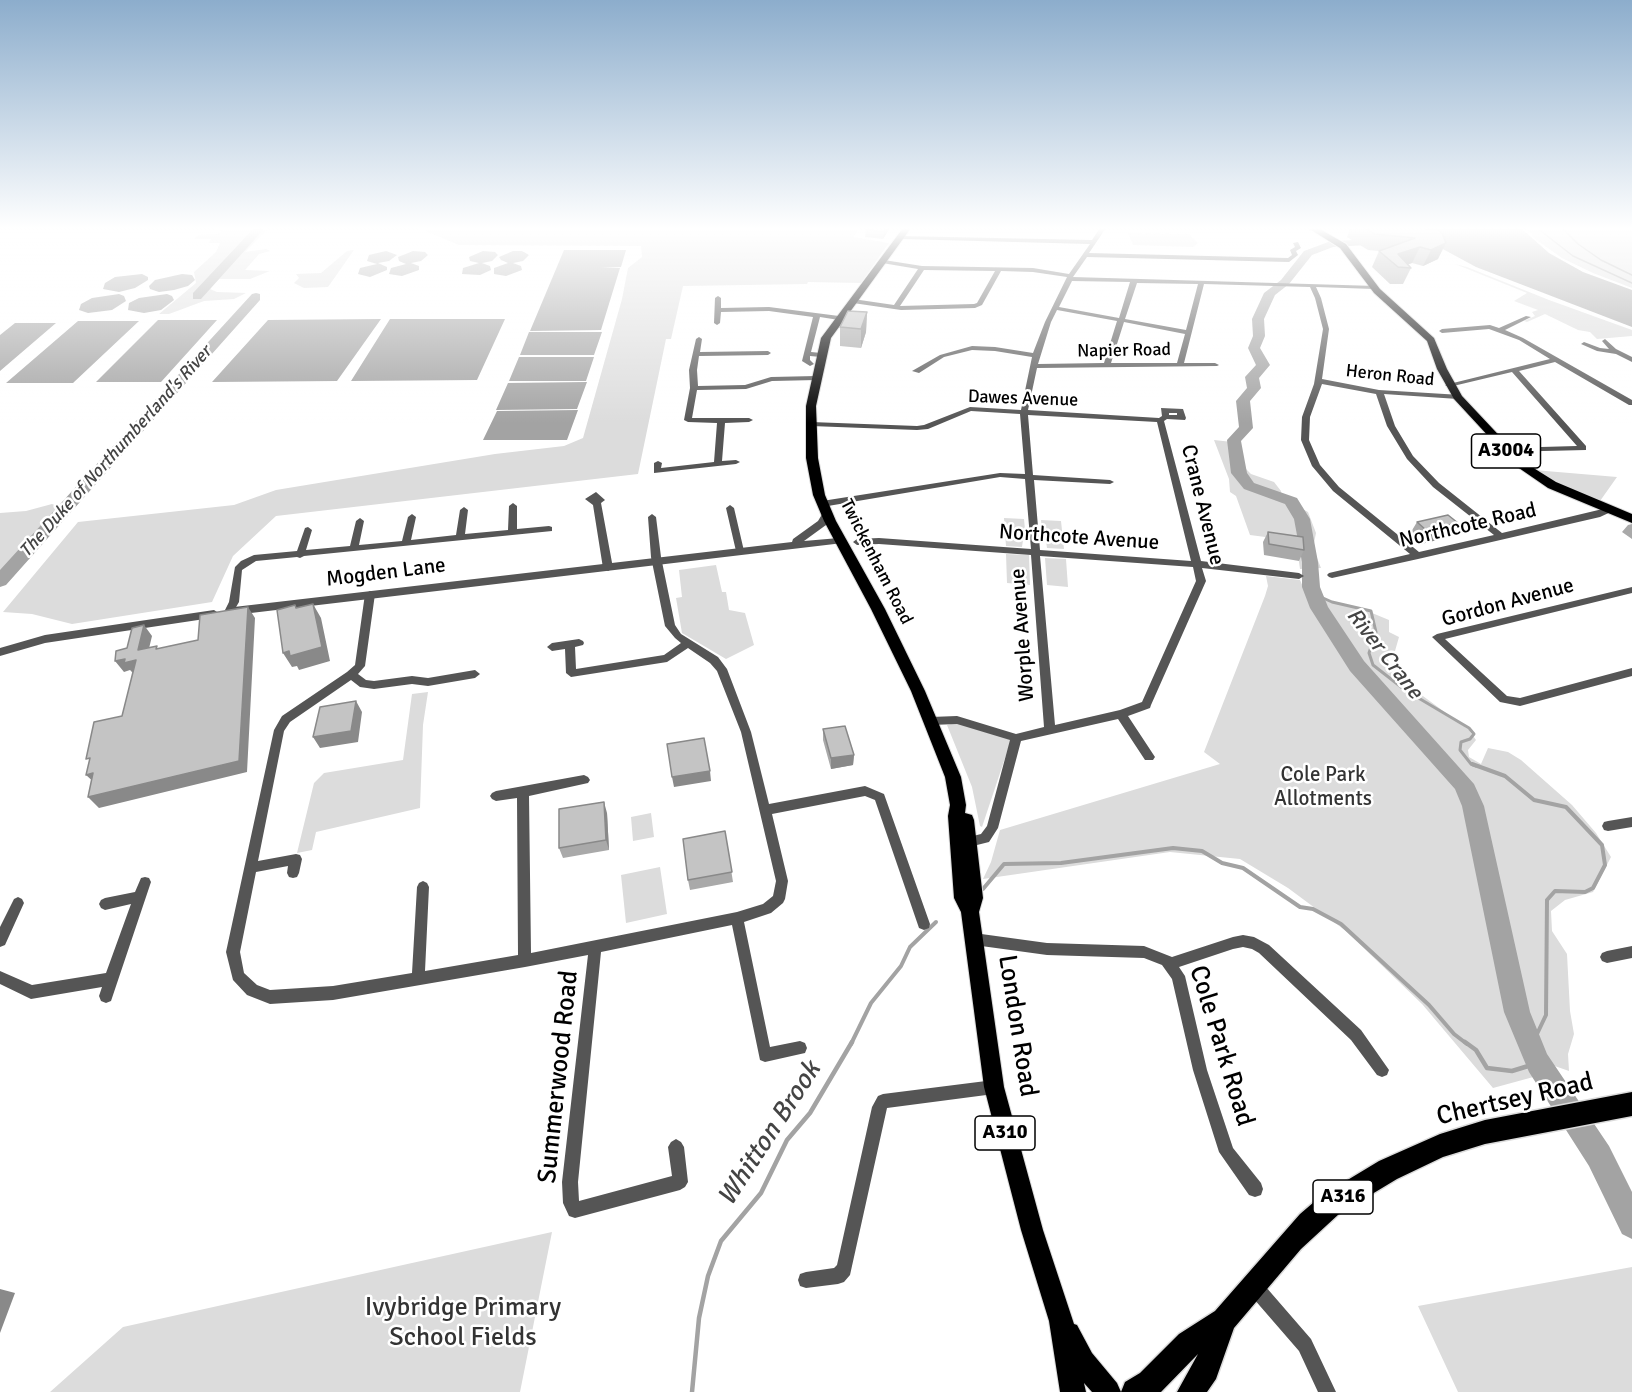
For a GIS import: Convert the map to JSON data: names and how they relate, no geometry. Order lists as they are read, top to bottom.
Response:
{
  "streets": {
    "highway": ["Chertsey Road", "A316"],
    "main road": [
      "A3004",
      "Twickenham Road",
      "London Road",
      "A310"
    ],
    "street": [
      "Napier Road",
      "Heron Road",
      "Dawes Avenue",
      "Crane Avenue",
      "Northcote Road",
      "Northcote Avenue",
      "Mogden Lane",
      "Gordon Avenue",
      "Worple Avenue",
      "Cole Park Road",
      "Summerwood Road"
    ]
  },
  "crossings": [
    ["Napier Road", "Worple Avenue"],
    ["Heron Road", "A3004"],
    ["Dawes Avenue", "Crane Avenue"],
    ["Dawes Avenue", "Twickenham Road"],
    ["Dawes Avenue", "Worple Avenue"],
    ["A3004", "Northcote Road"],
    ["Crane Avenue", "Northcote Avenue"],
    ["Crane Avenue", "Worple Avenue"],
    ["Northcote Avenue", "Twickenham Road"],
    ["Northcote Avenue", "Mogden Lane"],
    ["Northcote Avenue", "Worple Avenue"],
    ["Twickenham Road", "Mogden Lane"],
    ["Twickenham Road", "London Road"],
    ["Mogden Lane", "Summerwood Road"],
    ["London Road", "Cole Park Road"]
  ],
  "water": ["The Duke of Northumberland's River", "River Crane", "Whitton Brook"],
  "parks": ["Cole Park Allotments", "Ivybridge Primary School Fields"]
}
